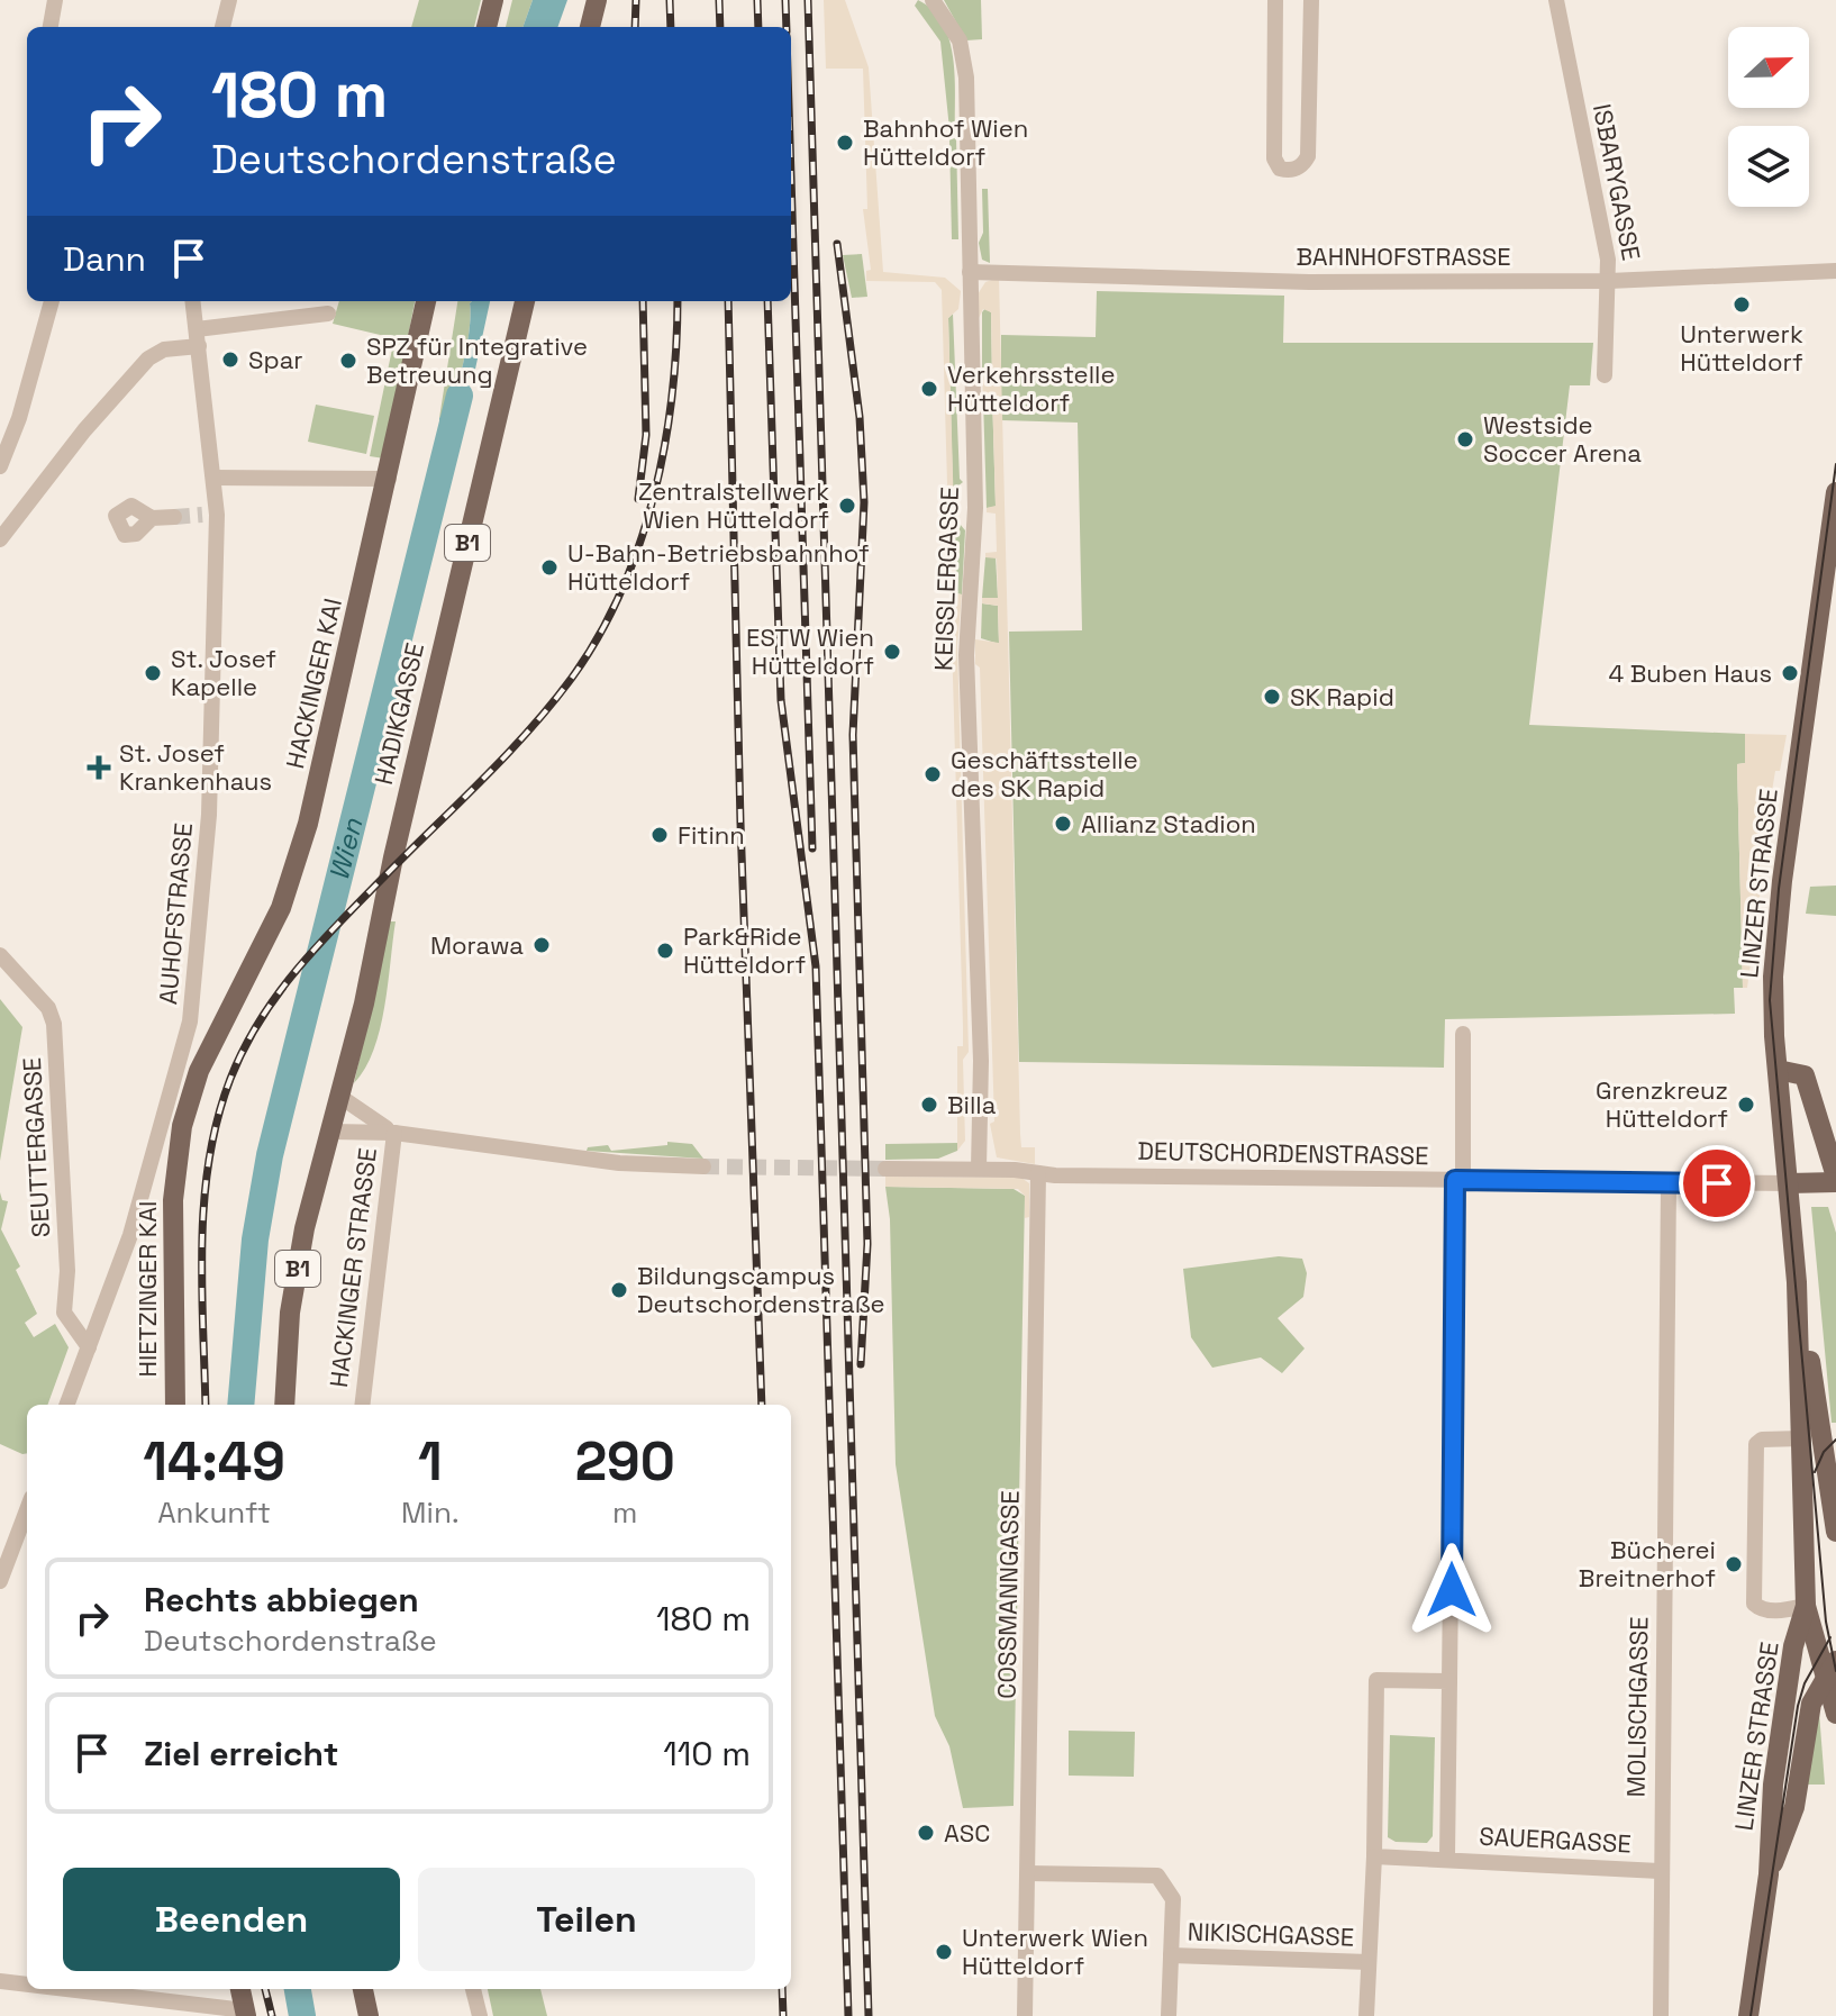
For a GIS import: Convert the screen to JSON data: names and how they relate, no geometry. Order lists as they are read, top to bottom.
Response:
{
  "streets": {
    "main road": [
      "B1",
      "HACKINGER KAI",
      "HADIKGASSE",
      "LINZER STRASSE",
      "HIETZINGER KAI"
    ],
    "street": [
      "ISBARYGASSE",
      "BAHNHOFSTRASSE",
      "KEISSLERGASSE",
      "AUHOFSTRASSE",
      "SEUTTERGASSE",
      "DEUTSCHORDENSTRASSE",
      "HACKINGER STRASSE",
      "COSSMANNGASSE",
      "MOLISCHGASSE",
      "SAUERGASSE",
      "NIKISCHGASSE"
    ]
  },
  "crossings": [
    ["ISBARYGASSE", "BAHNHOFSTRASSE"],
    ["BAHNHOFSTRASSE", "KEISSLERGASSE"],
    ["KEISSLERGASSE", "DEUTSCHORDENSTRASSE"],
    ["HACKINGER KAI", "HIETZINGER KAI"],
    ["LINZER STRASSE", "DEUTSCHORDENSTRASSE"],
    ["AUHOFSTRASSE", "SEUTTERGASSE"],
    ["DEUTSCHORDENSTRASSE", "COSSMANNGASSE"],
    ["DEUTSCHORDENSTRASSE", "MOLISCHGASSE"],
    ["MOLISCHGASSE", "SAUERGASSE"]
  ],
  "water": ["Wien"],
  "places": {
    "other": [
      "Bahnhof Wien Hütteldorf",
      "Unterwerk Hütteldorf",
      "Spar",
      "SPZ für Integrative Betreuung",
      "Verkehrsstelle Hütteldorf",
      "Westside Soccer Arena",
      "Zentralstellwerk Wien Hütteldorf",
      "U-Bahn-Betriebsbahnhof Hütteldorf",
      "ESTW Wien Hütteldorf",
      "St. Josef Kapelle",
      "4 Buben Haus",
      "SK Rapid",
      "Geschäftsstelle des SK Rapid",
      "Allianz Stadion",
      "Fitinn",
      "Morawa",
      "Park&Ride Hütteldorf",
      "Billa",
      "Grenzkreuz Hütteldorf",
      "Bildungscampus Deutschordenstraße",
      "Bücherei Breitnerhof",
      "ASC",
      "Unterwerk Wien Hütteldorf"
    ],
    "health": ["St. Josef Krankenhaus"]
  },
  "north": "right",
  "page": {
    "turn": ["180 m", "Deutschordenstraße"],
    "then": "Dann",
    "eta": [
      "14:49",
      "Ankunft",
      "1",
      "Min.",
      "290",
      "m"
    ],
    "list": [
      {
        "name": "Rechts abbiegen",
        "note": "Deutschordenstraße",
        "value": "180 m"
      },
      {
        "name": "Ziel erreicht",
        "value": "110 m"
      }
    ],
    "buttons": ["Beenden", "Teilen"]
  }
}
